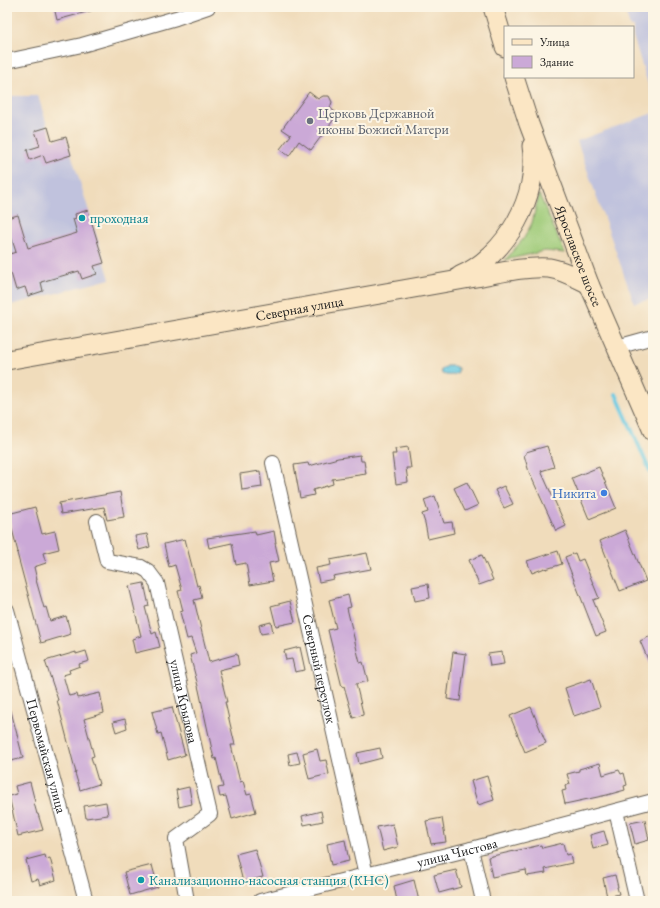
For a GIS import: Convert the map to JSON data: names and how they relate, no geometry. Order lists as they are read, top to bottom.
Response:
{
  "streets": {
    "main road": ["Ярославское шоссе", "Северная улица"],
    "street": [
      "Северный переулок",
      "улица Крылова",
      "Первомайская улица",
      "улица Чистова"
    ]
  },
  "crossings": [
    ["Ярославское шоссе", "Северная улица"],
    ["Северный переулок", "улица Чистова"]
  ],
  "places": [
    "Церковь Державной иконы Божией Матери",
    "проходная",
    "Никита",
    "Канализационно-насосная станция (КНС)"
  ],
  "legend": ["Улица", "Здание"]
}
